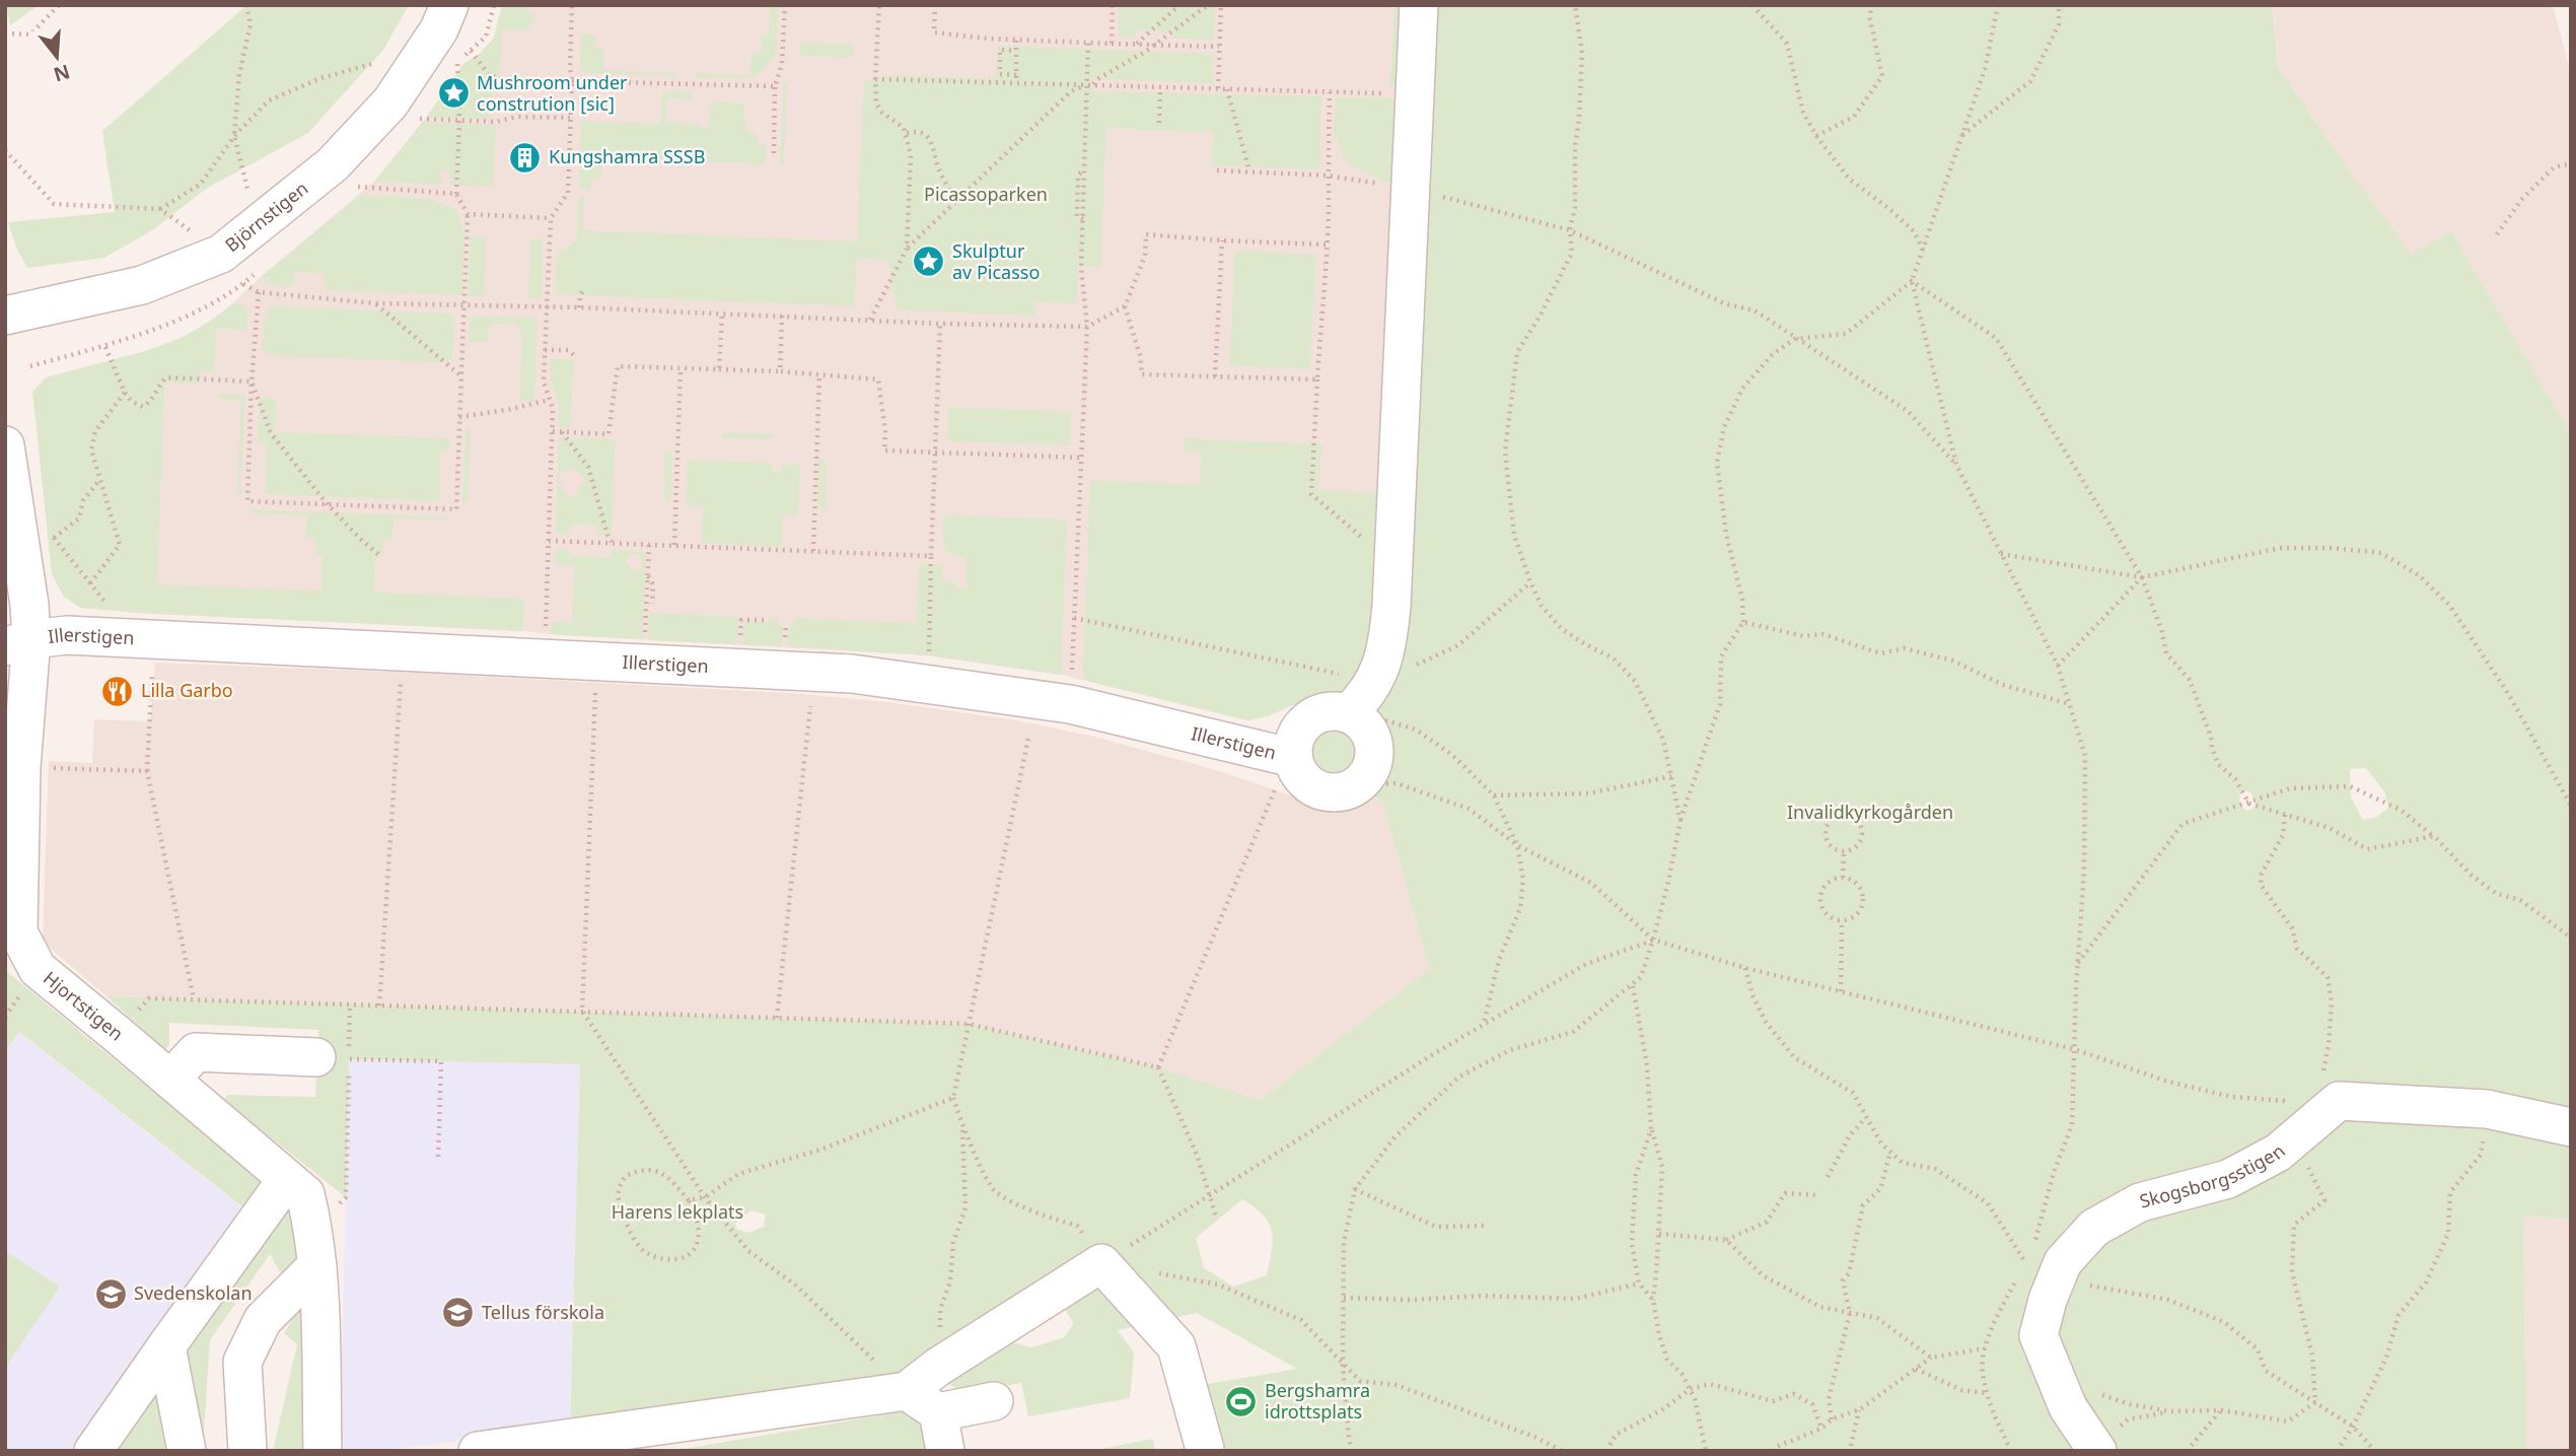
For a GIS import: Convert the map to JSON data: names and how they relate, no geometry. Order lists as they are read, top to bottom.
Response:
{
  "streets": {
    "street": [
      "Björnstigen",
      "Illerstigen",
      "Hjortstigen",
      "Skogsborgsstigen"
    ]
  },
  "crossings": [
    ["Illerstigen", "Hjortstigen"]
  ],
  "parks": ["Picassoparken", "Invalidkyrkogården", "Harens lekplats"],
  "places": {
    "place": ["Mushroom under constrution [sic]", "Skulptur av Picasso"],
    "building": ["Kungshamra SSSB"],
    "restaurant": ["Lilla Garbo"],
    "school or university": ["Svedenskolan", "Tellus förskola"],
    "sports": ["Bergshamra idrottsplats"]
  },
  "north": "bottom"
}
